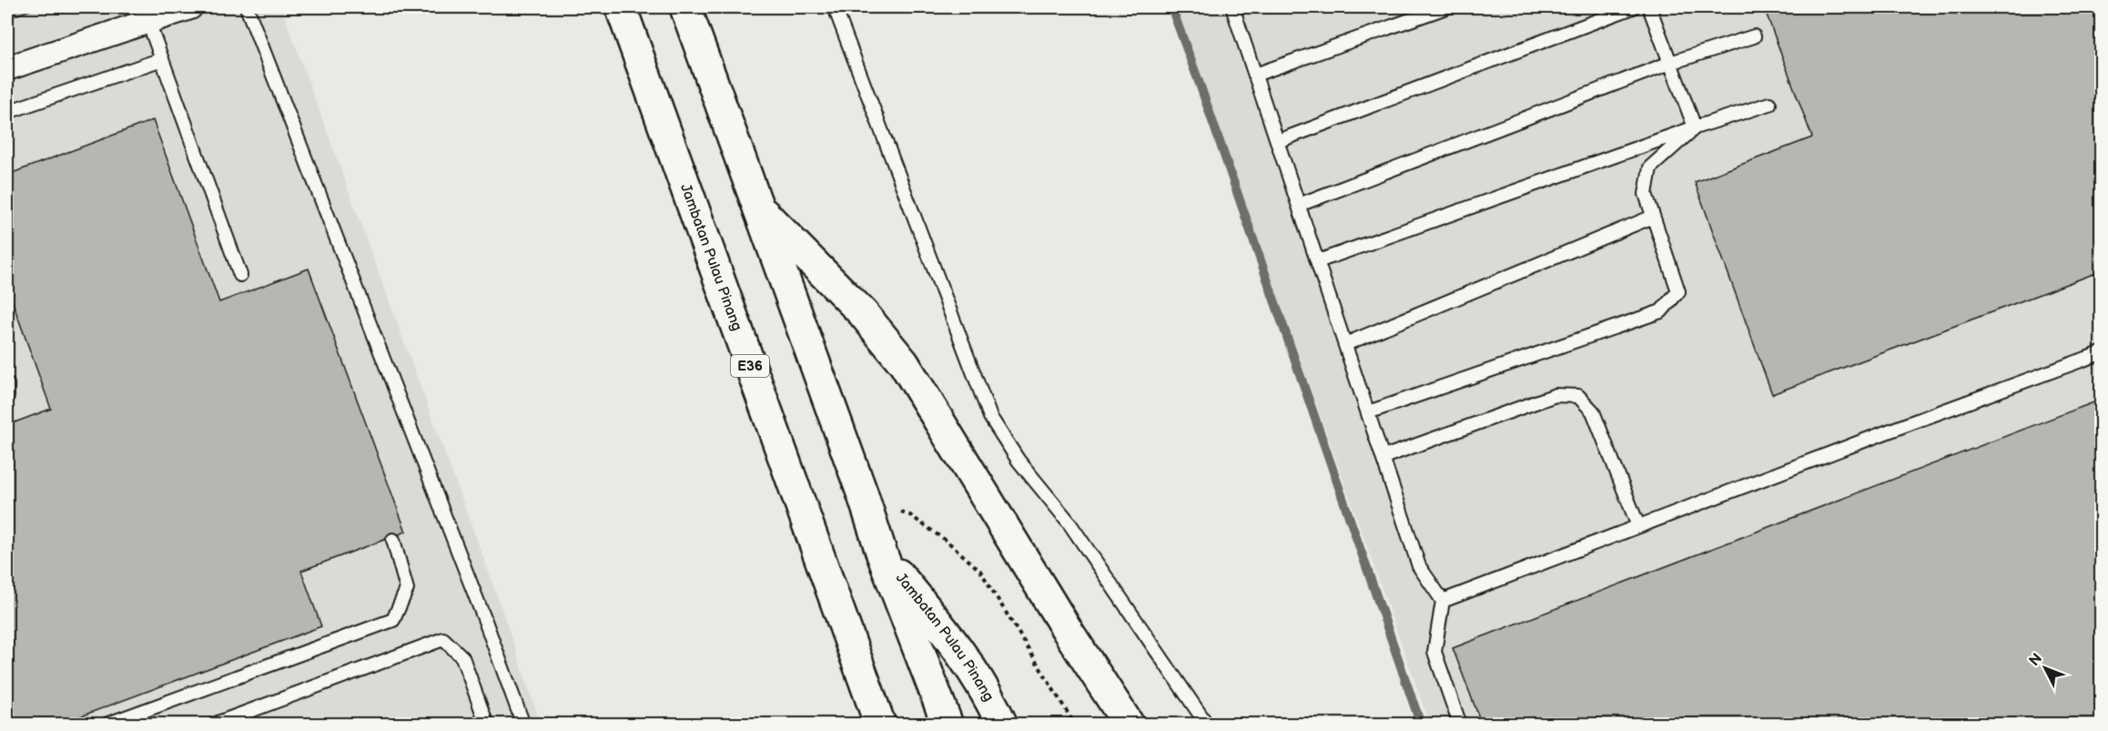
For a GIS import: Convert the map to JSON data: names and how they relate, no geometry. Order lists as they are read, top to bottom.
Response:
{
  "streets": {
    "highway": ["Jambatan Pulau Pinang", "E36"]
  },
  "north": "top left"
}
